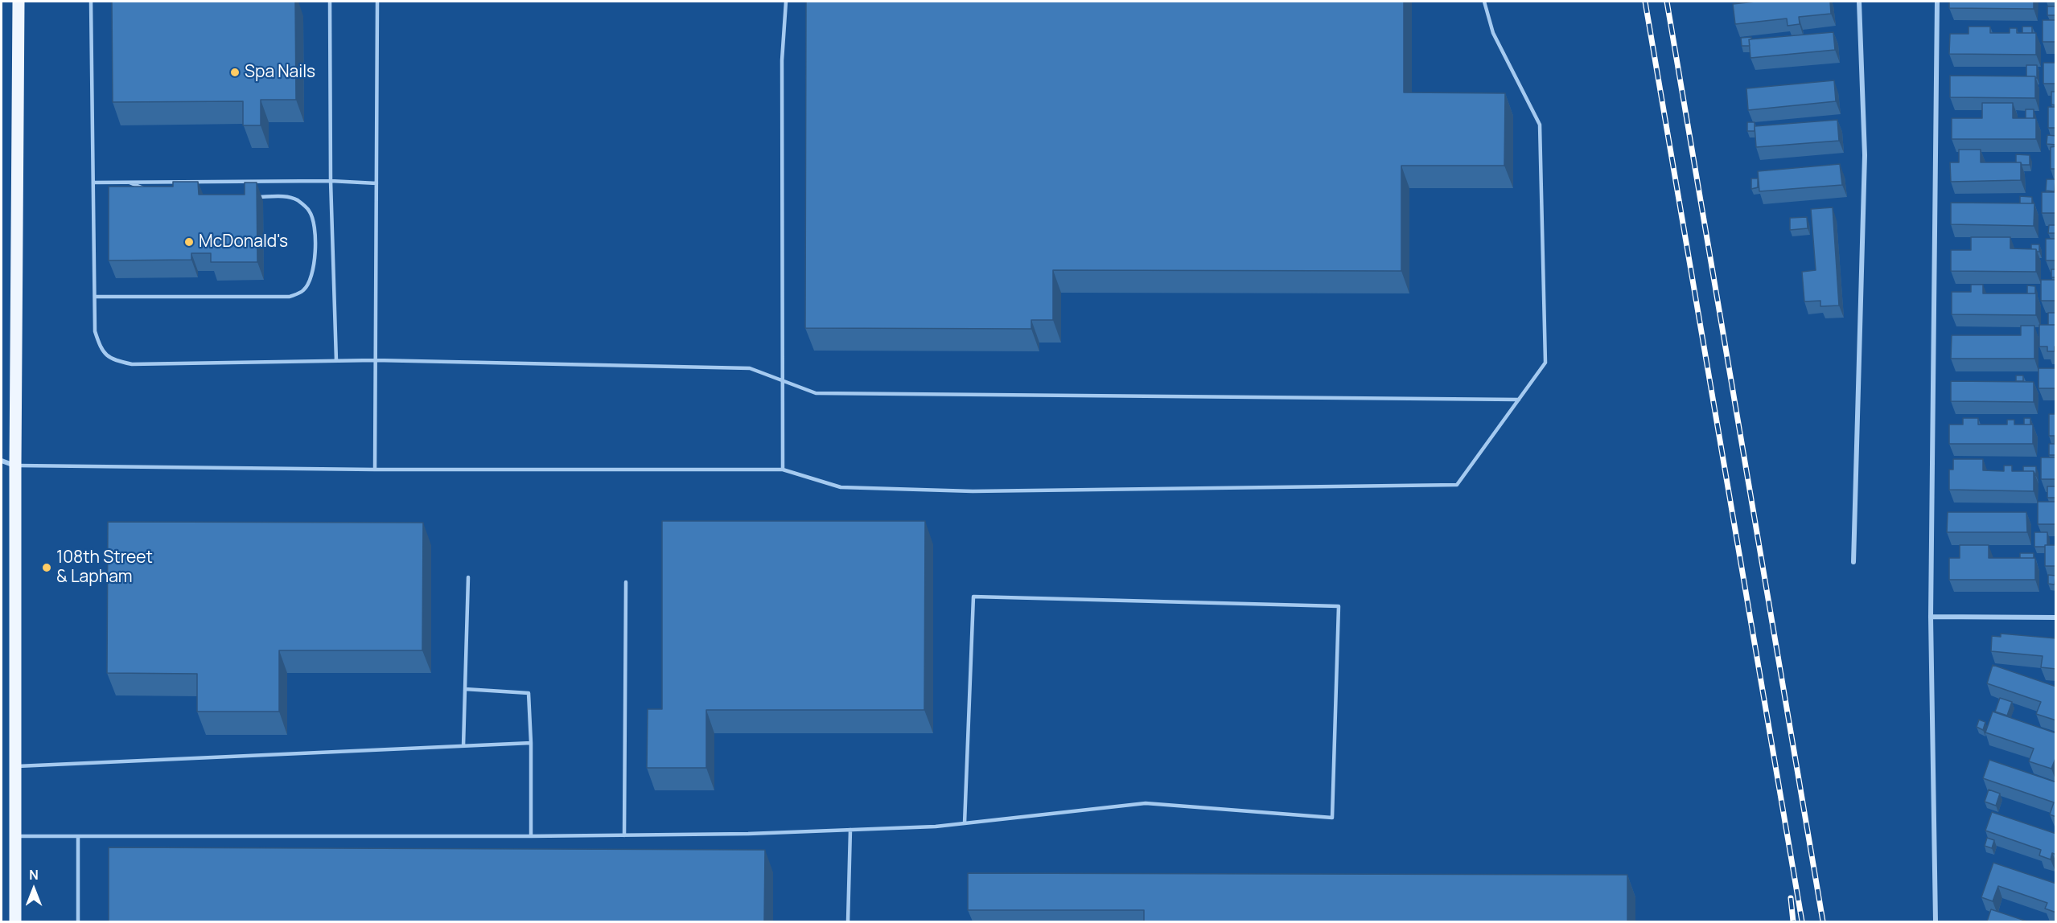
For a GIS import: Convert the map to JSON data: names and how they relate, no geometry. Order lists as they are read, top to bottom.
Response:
{
  "places": ["Spa Nails", "McDonald's", "108th Street & Lapham"],
  "north": "top"
}
